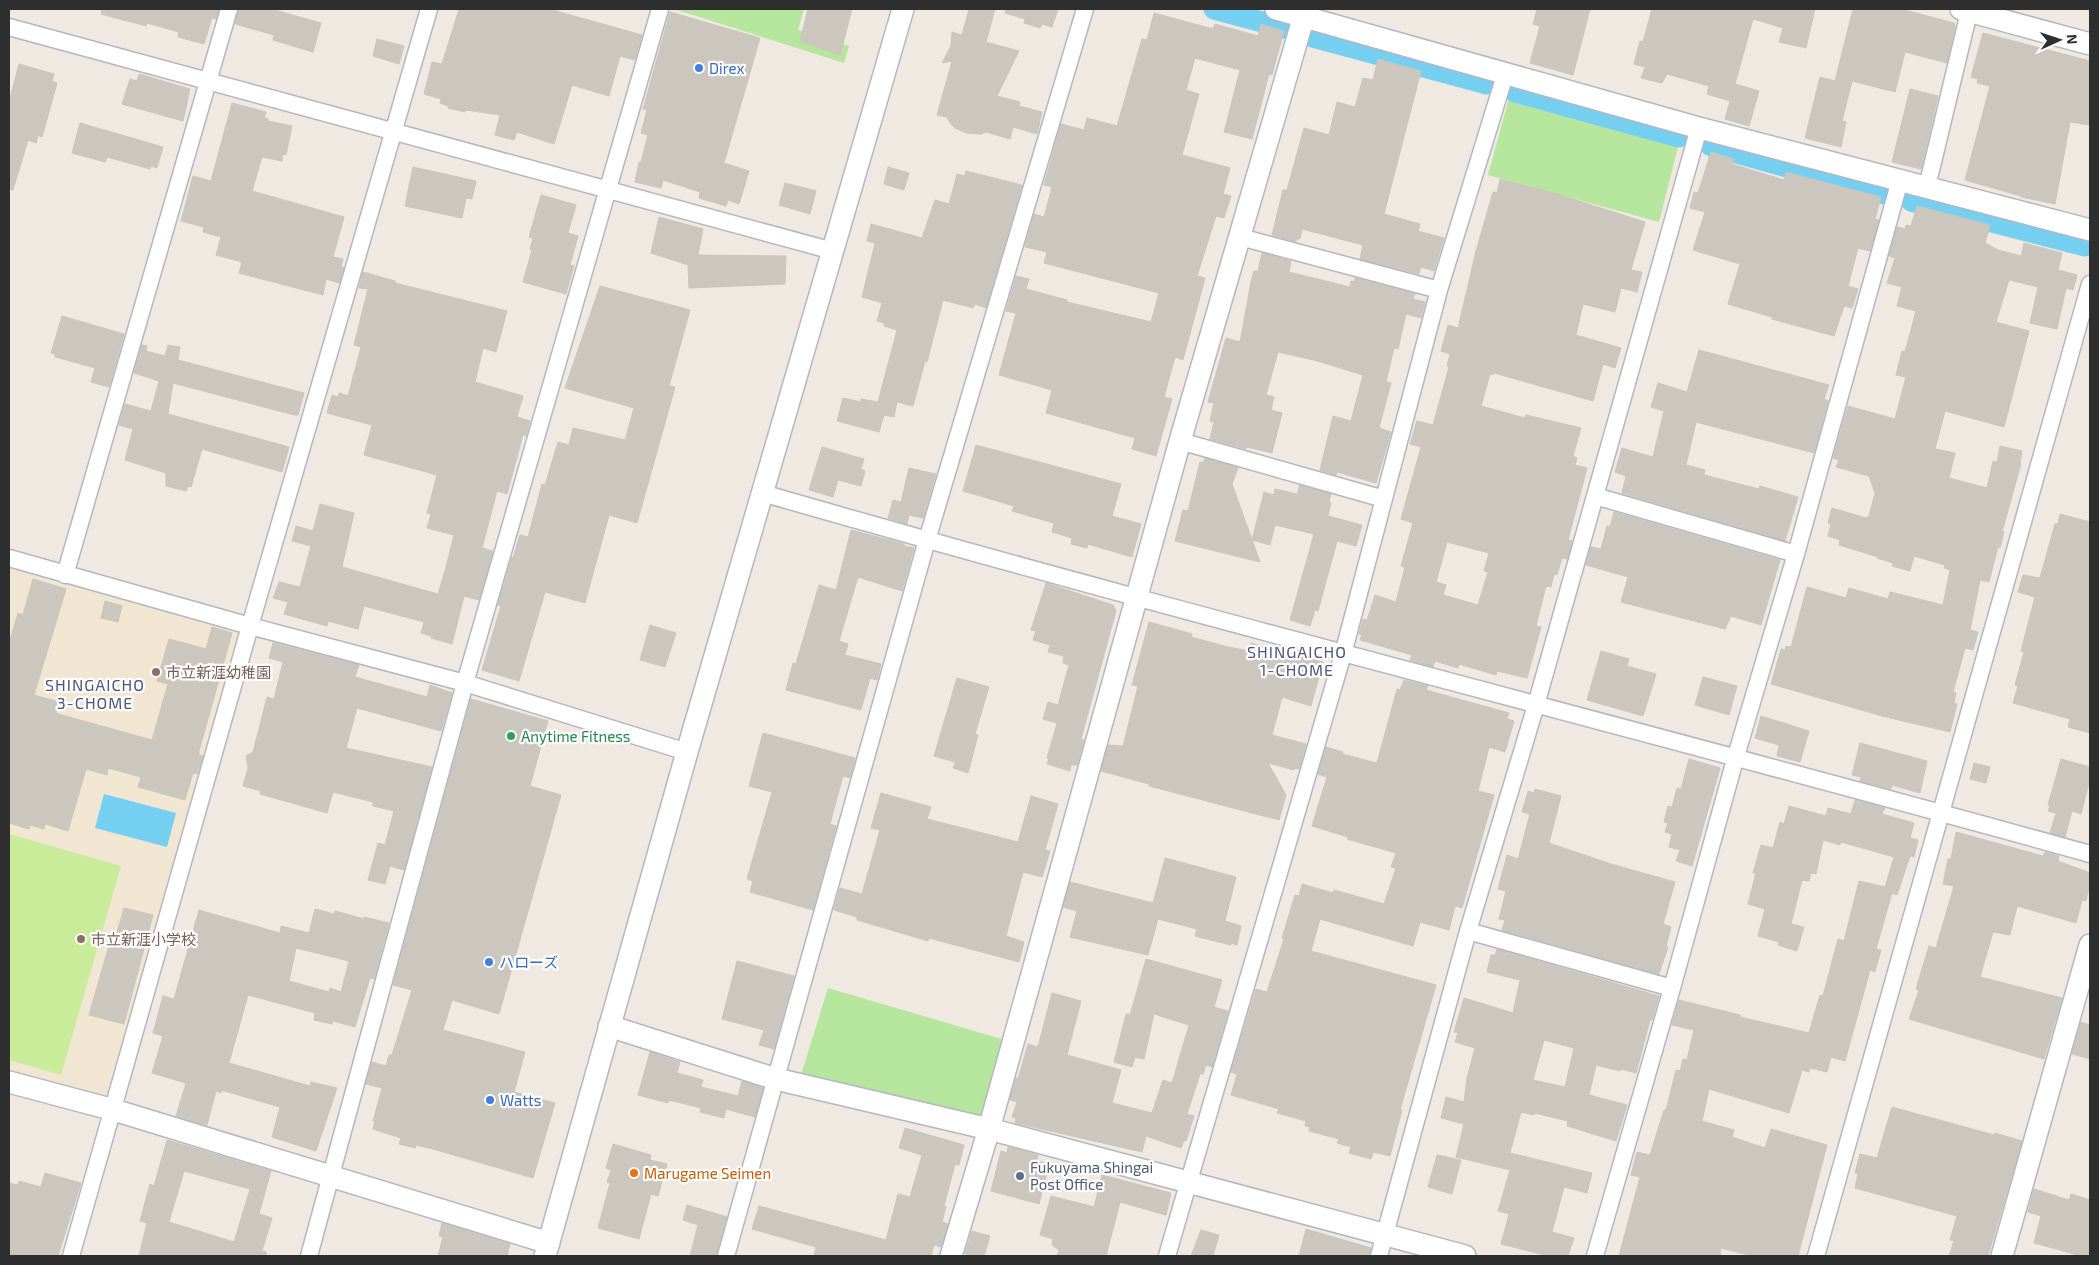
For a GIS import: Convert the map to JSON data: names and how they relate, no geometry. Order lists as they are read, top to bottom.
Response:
{
  "districts": ["SHINGAICHO 1-CHOME", "SHINGAICHO 3-CHOME"],
  "places": [
    "Direx",
    "市立新涯幼稚園",
    "Anytime Fitness",
    "市立新涯小学校",
    "ハローズ",
    "Watts",
    "Marugame Seimen",
    "Fukuyama Shingai Post Office"
  ],
  "north": "right"
}
